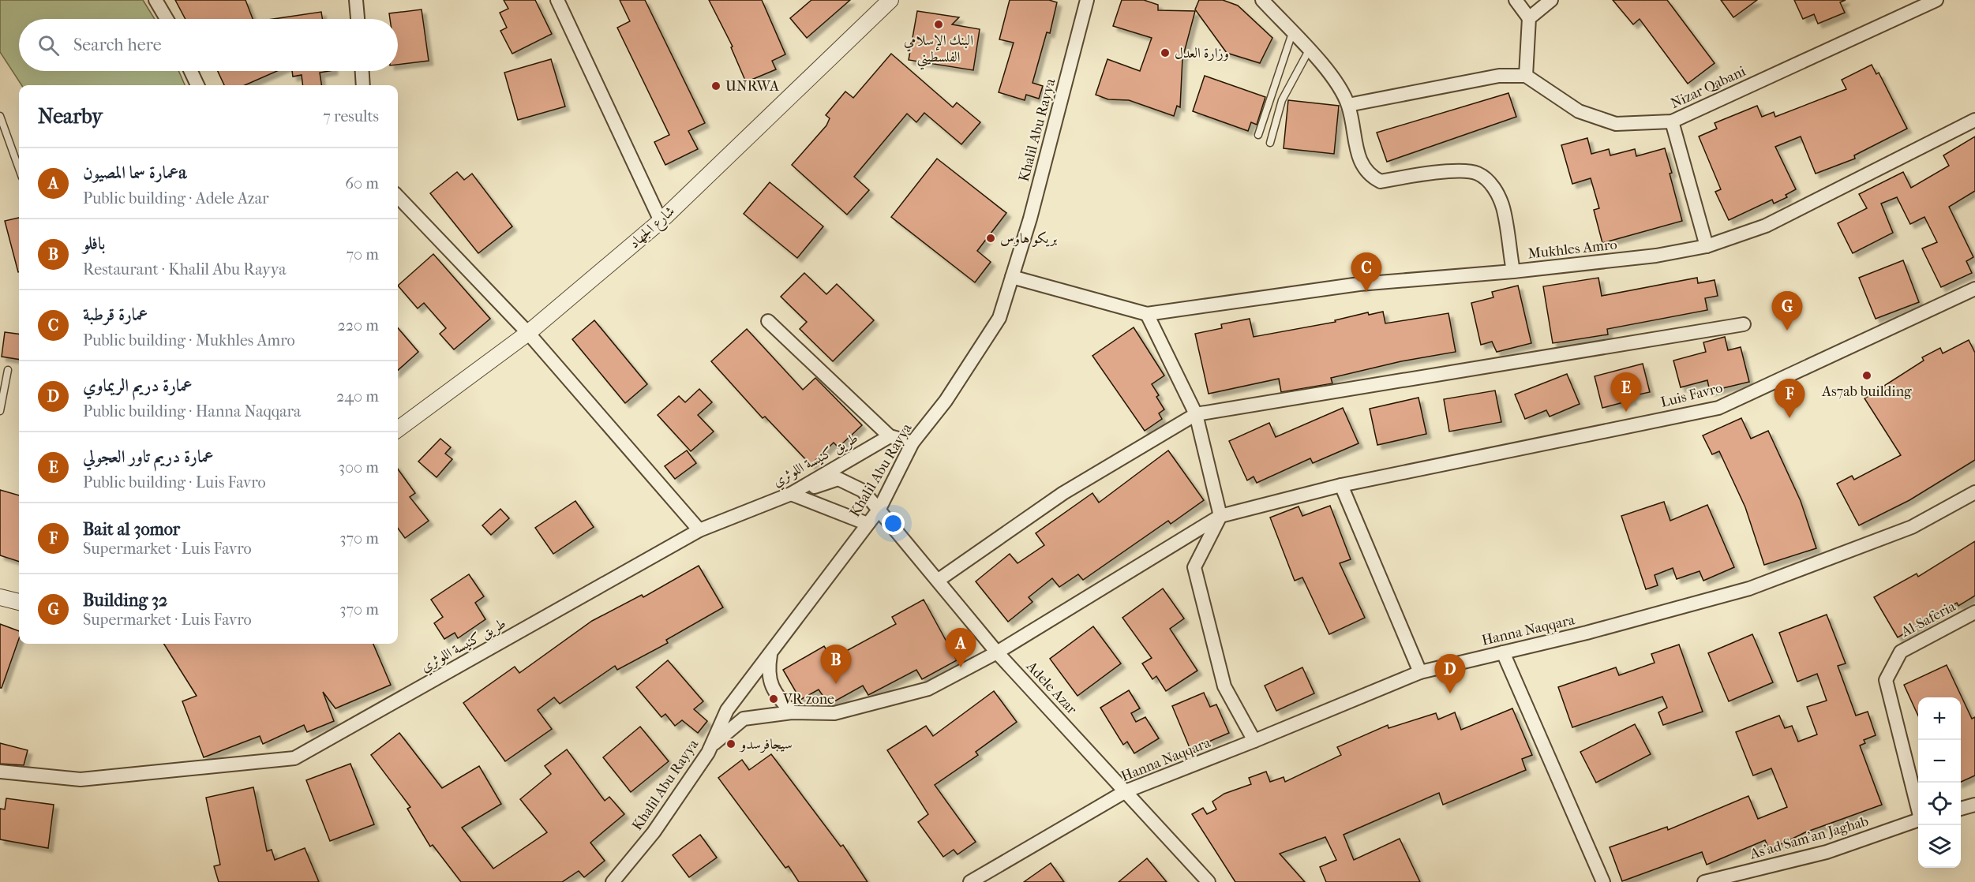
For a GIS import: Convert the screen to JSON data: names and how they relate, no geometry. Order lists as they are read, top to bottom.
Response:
{
  "streets": {
    "street": [
      "Nizar Qabani",
      "Khalil Abu Rayya",
      "شارع الجهاد",
      "Mukhles Amro",
      "Luis Favro",
      "طريق كنيسة اللوثري",
      "Al-Saferia",
      "Hanna Naqqara",
      "Adele Azar",
      "As'ad Sam'an Jaghab"
    ]
  },
  "crossings": [
    ["Khalil Abu Rayya", "Luis Favro"],
    ["Khalil Abu Rayya", "Adele Azar"],
    ["Luis Favro", "Adele Azar"],
    ["طريق كنيسة اللوثري", "Adele Azar"],
    ["Hanna Naqqara", "Adele Azar"]
  ],
  "places": [
    "البنك الإسلامي الفلسطيني",
    "وزارة العدل",
    "UNRWA",
    "بريكو هاوس",
    "As7ab building",
    "VR zone",
    "سيجافرسدو"
  ],
  "page": {
    "search": "Search here",
    "heading": ["Nearby", "7 results"],
    "list": [
      {
        "mark": "A",
        "name": "عمارة سما المصيونa",
        "note": "Public building · Adele Azar",
        "value": "60 m"
      },
      {
        "mark": "B",
        "name": "بافلو",
        "note": "Restaurant · Khalil Abu Rayya",
        "value": "70 m"
      },
      {
        "mark": "C",
        "name": "عمارة قرطبة",
        "note": "Public building · Mukhles Amro",
        "value": "220 m"
      },
      {
        "mark": "D",
        "name": "عمارة دريم الريماوي",
        "note": "Public building · Hanna Naqqara",
        "value": "240 m"
      },
      {
        "mark": "E",
        "name": "عمارة دريم تاور العجولي",
        "note": "Public building · Luis Favro",
        "value": "300 m"
      },
      {
        "mark": "F",
        "name": "Bait al 3omor",
        "note": "Supermarket · Luis Favro",
        "value": "370 m"
      },
      {
        "mark": "G",
        "name": "Building 32",
        "note": "Supermarket · Luis Favro",
        "value": "370 m"
      }
    ],
    "pins": [
      "C",
      "G",
      "E",
      "F",
      "A",
      "B",
      "D"
    ],
    "map_buttons": ["+", "−"]
  }
}
